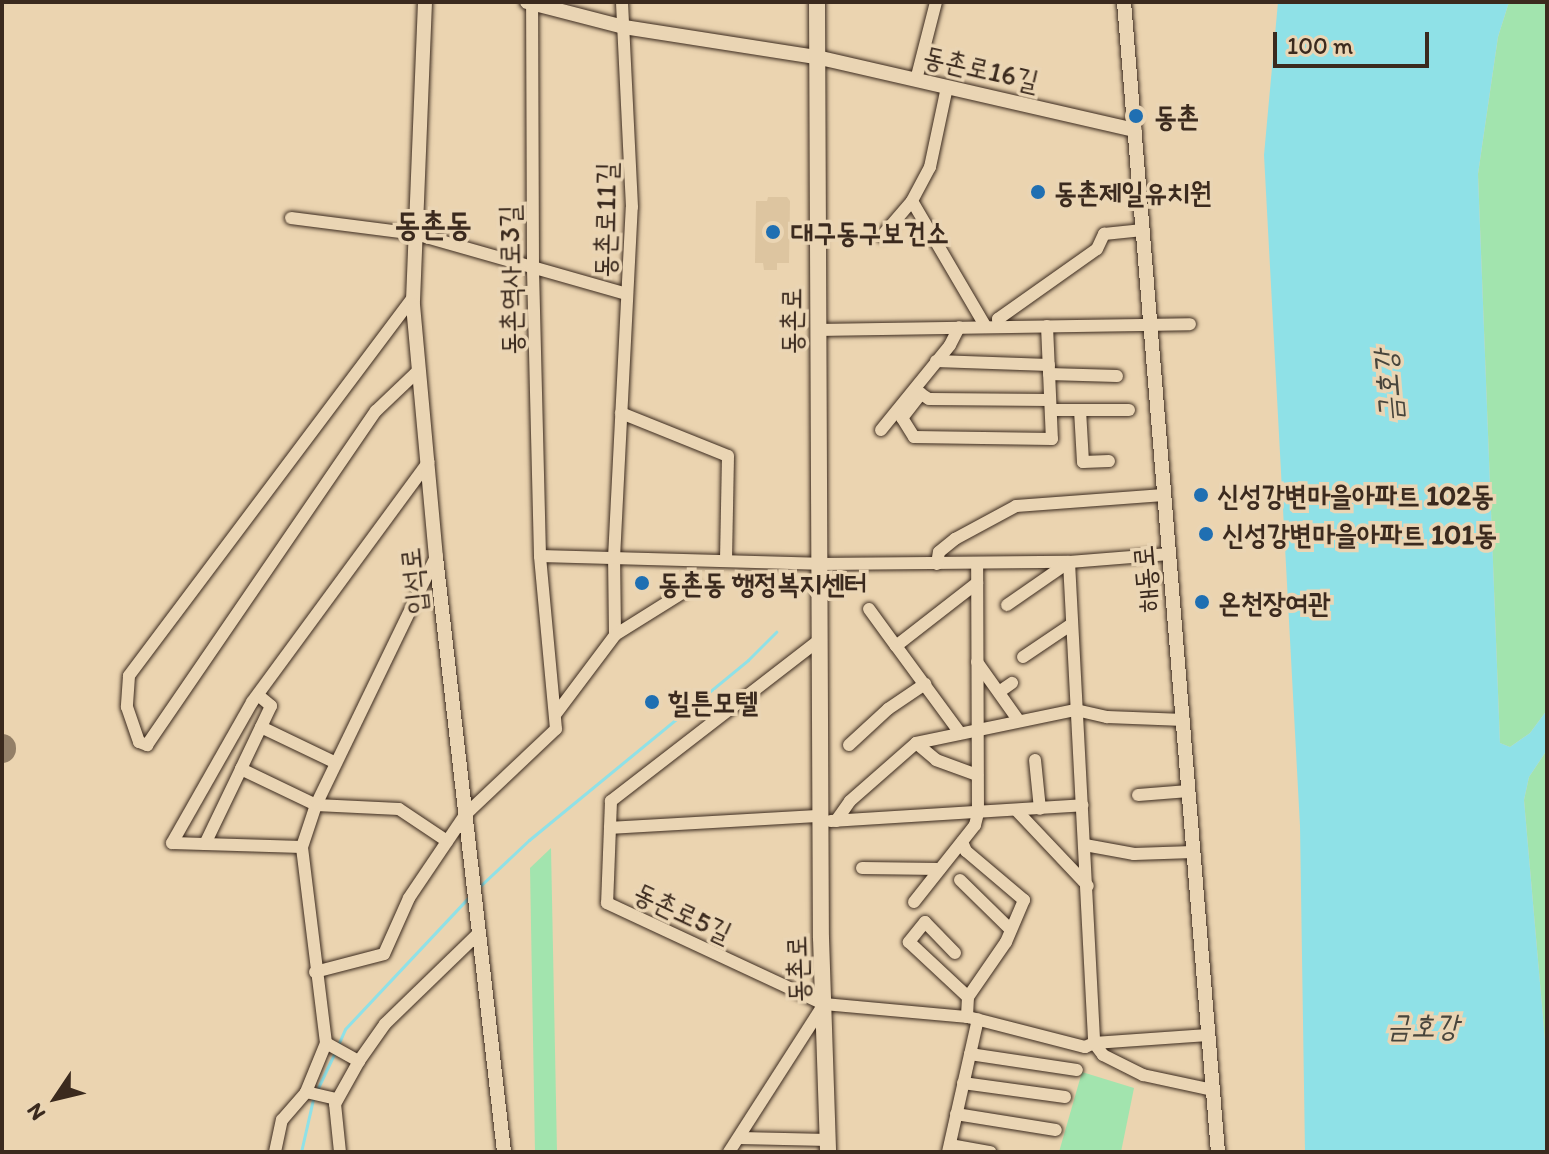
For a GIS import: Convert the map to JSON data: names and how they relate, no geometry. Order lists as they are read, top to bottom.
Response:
{
  "streets": {
    "main road": ["동촌로"],
    "street": [
      "동촌로16길",
      "동촌로11길",
      "동촌역사로3길",
      "해동로",
      "입석로",
      "동촌로5길"
    ]
  },
  "crossings": [
    ["동촌로16길", "동촌로11길"],
    ["동촌로16길", "동촌역사로3길"],
    ["동촌로16길", "동촌로"],
    ["동촌로16길", "해동로"],
    ["동촌역사로3길", "입석로"],
    ["동촌로", "동촌로5길"]
  ],
  "districts": ["동촌동"],
  "water": ["금호강"],
  "places": [
    "동촌",
    "동촌제일유치원",
    "대구동구보건소",
    "신성강변마을아파트 102동",
    "신성강변마을아파트 101동",
    "동촌동 행정복지센터",
    "온천장여관",
    "힐튼모텔"
  ],
  "scale_bar": "100 m",
  "north": "bottom left"
}
